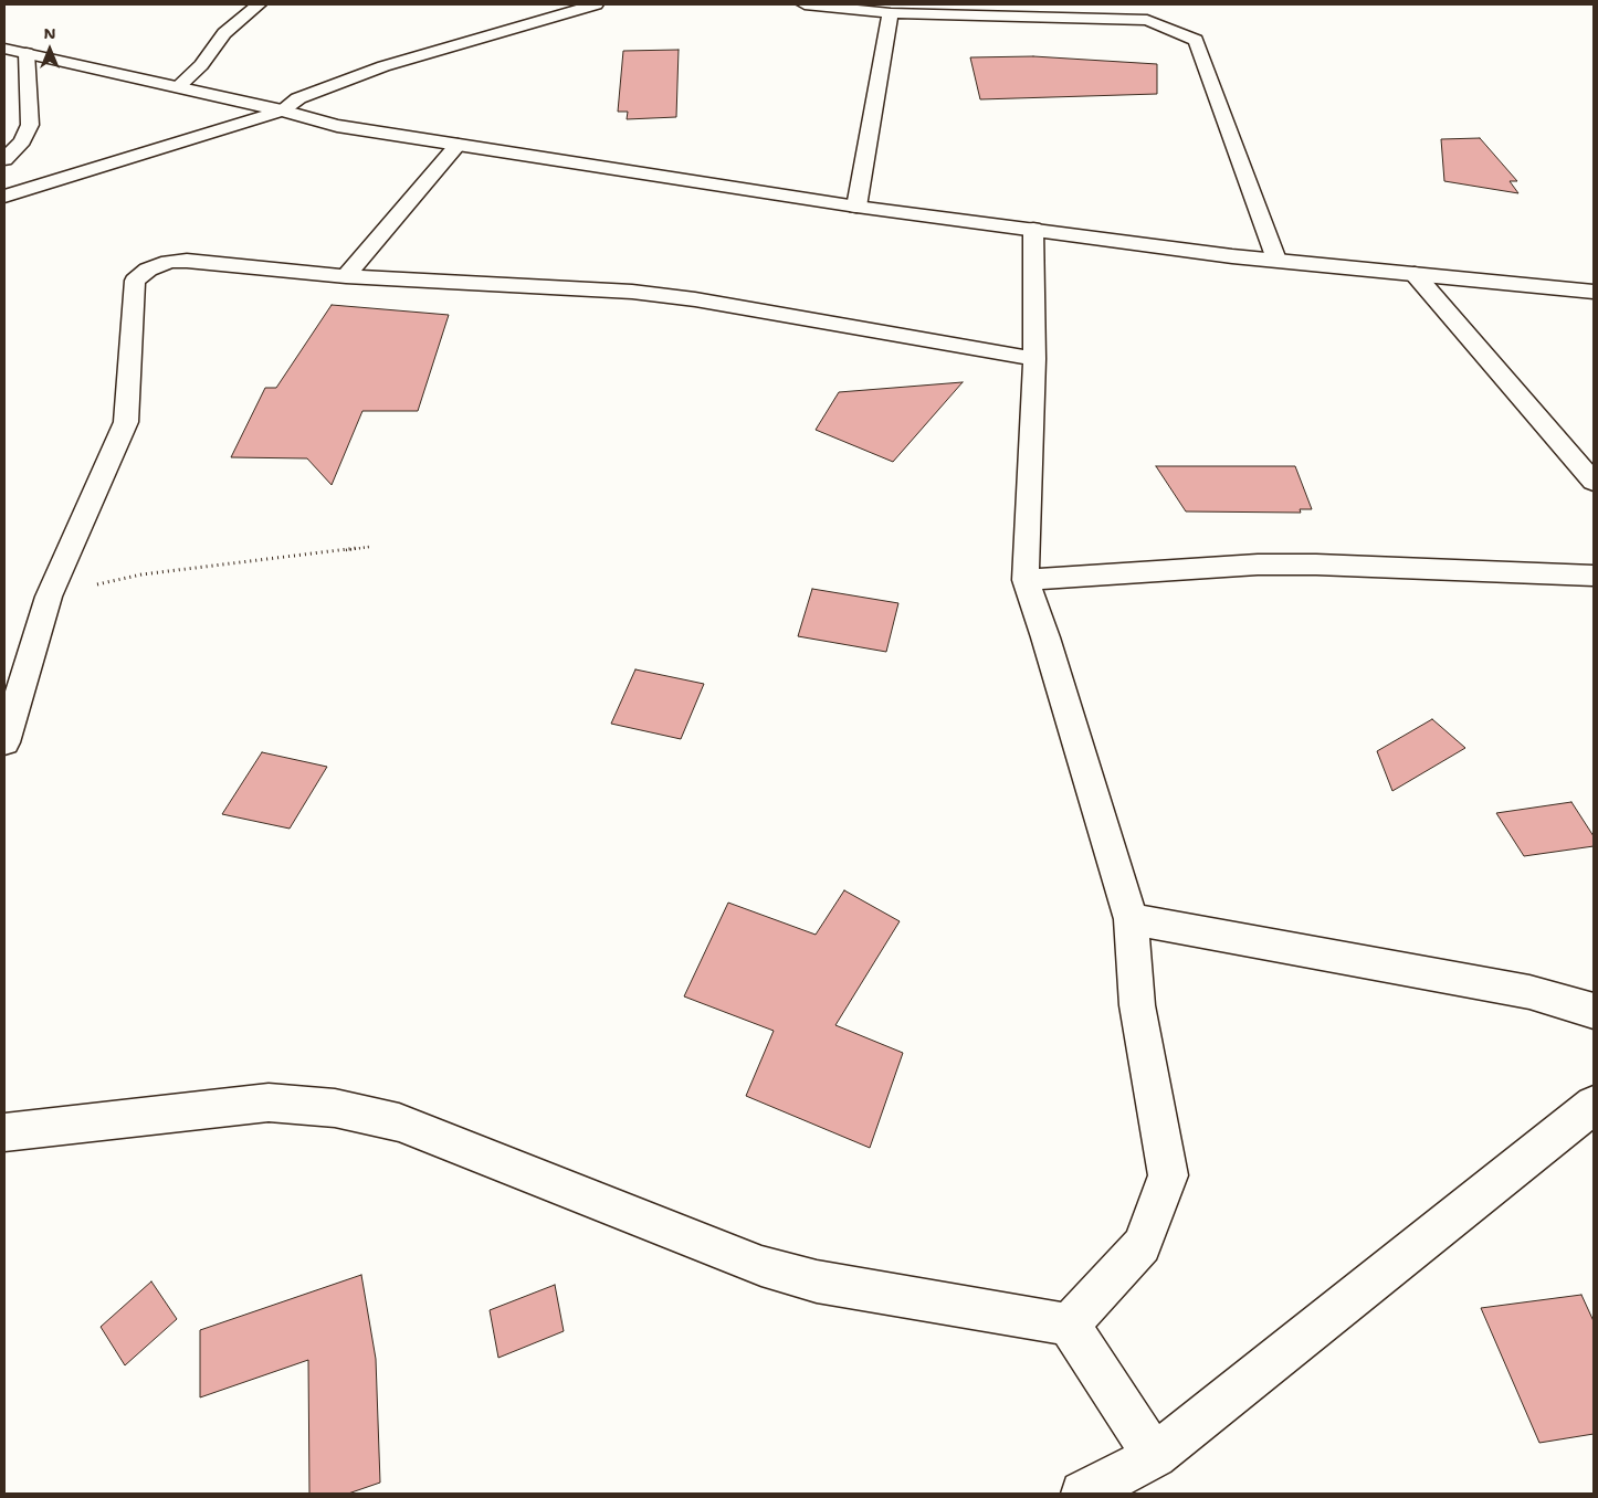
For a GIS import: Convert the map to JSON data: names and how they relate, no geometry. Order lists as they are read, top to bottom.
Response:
{
  "north": "top"
}
